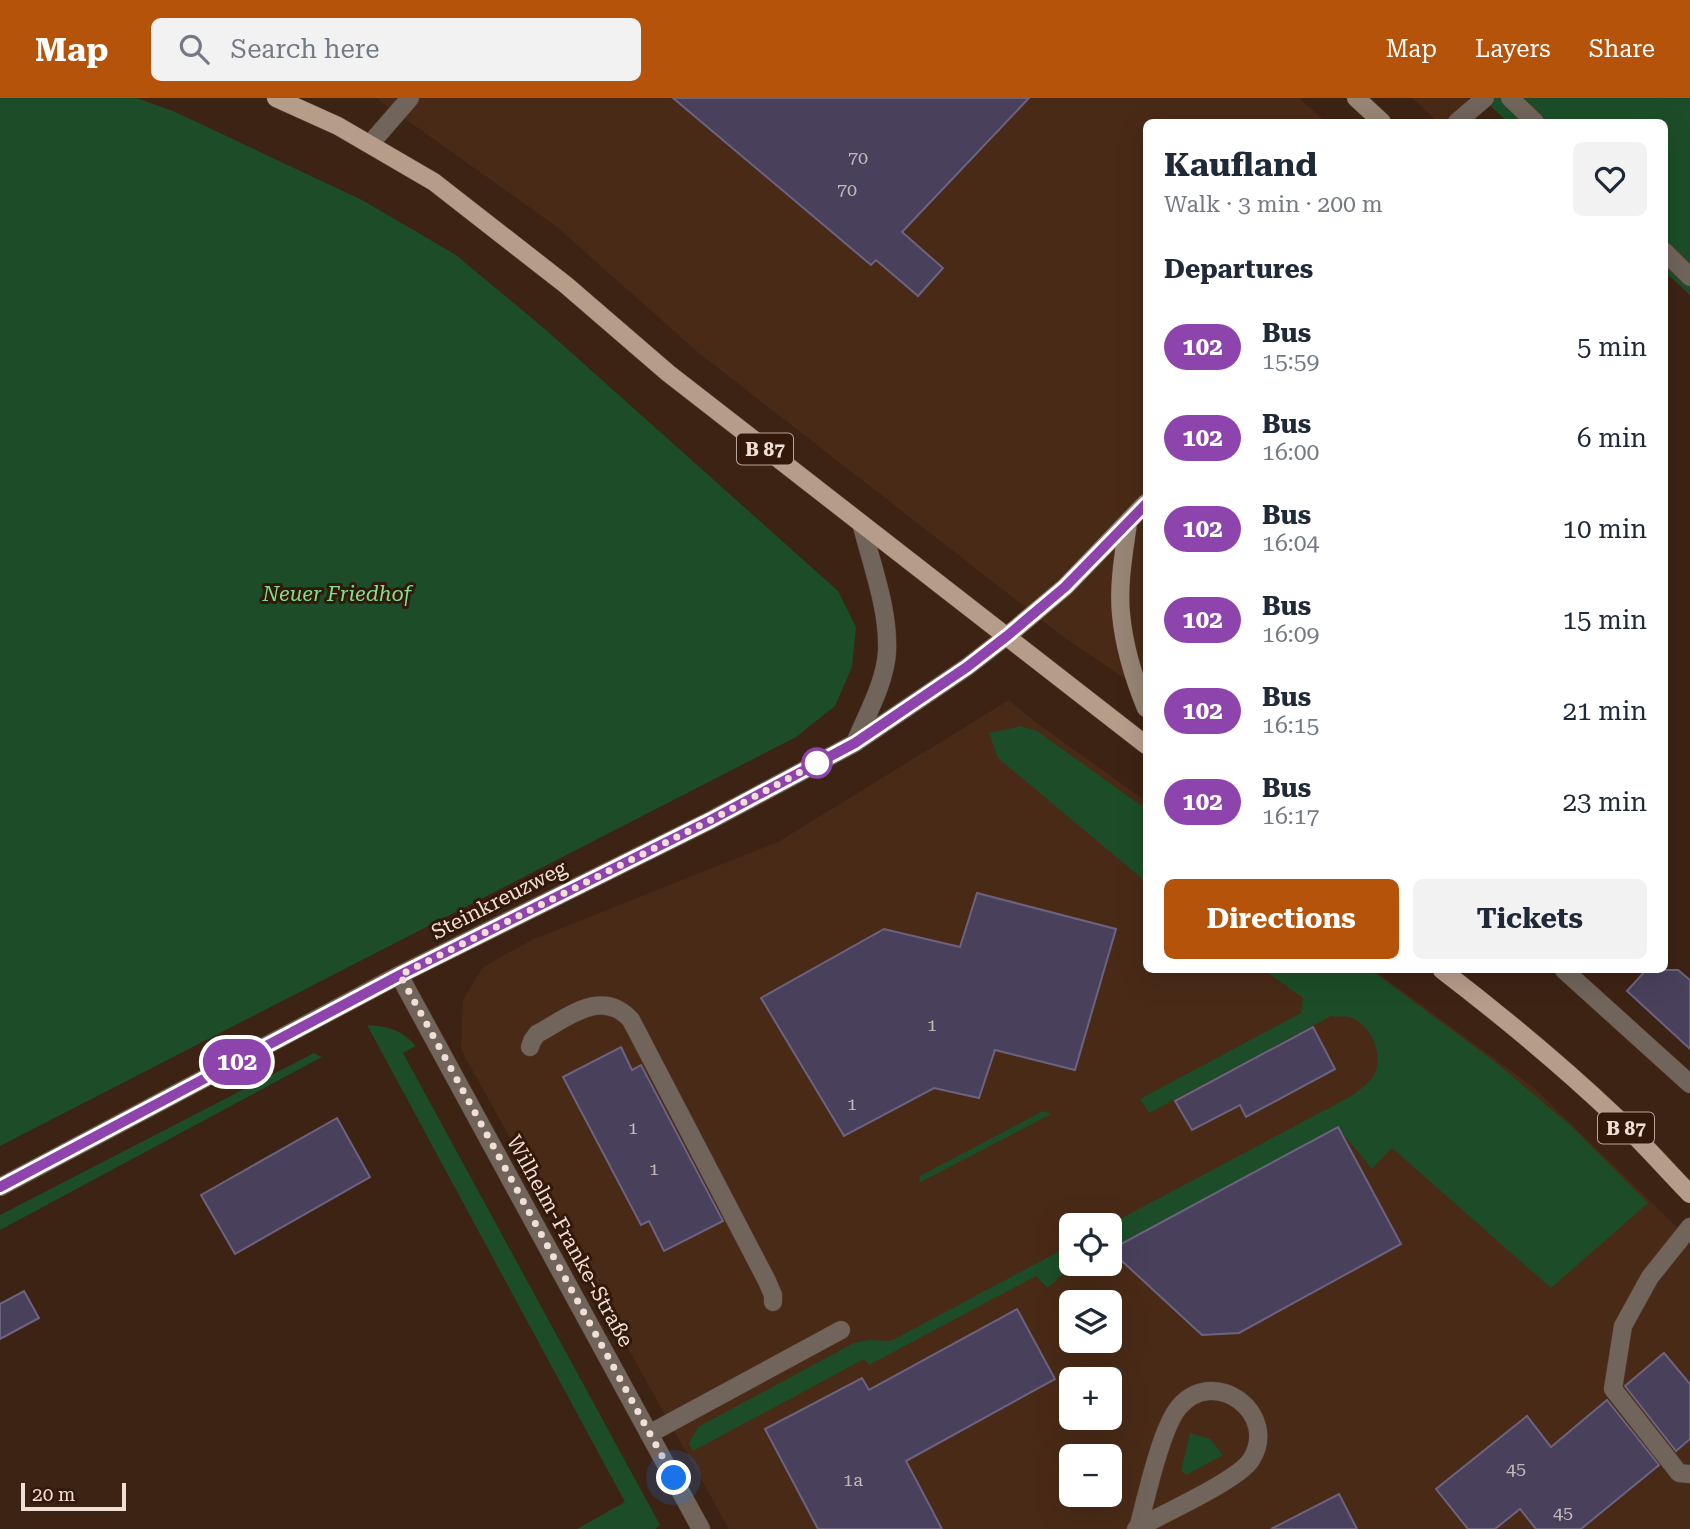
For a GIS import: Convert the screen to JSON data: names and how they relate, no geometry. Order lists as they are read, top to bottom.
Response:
{
  "streets": {
    "main road": ["B 87"],
    "street": ["Steinkreuzweg", "Wilhelm-Franke-Straße"]
  },
  "crossings": [
    ["B 87", "Steinkreuzweg"],
    ["Steinkreuzweg", "Wilhelm-Franke-Straße"]
  ],
  "parks": ["Neuer Friedhof"],
  "lines": ["bus line 102"],
  "house_numbers": [
    "70",
    "70",
    "1",
    "1",
    "1",
    "1",
    "45",
    "1a",
    "45"
  ],
  "scale_bar": "20 m",
  "page": {
    "header": "Map",
    "search": "Search here",
    "nav": ["Map", "Layers", "Share"],
    "on_map": "102",
    "heading": [
      ["Kaufland", "Walk · 3 min · 200 m"],
      "Departures"
    ],
    "list": [
      {
        "mark": "102",
        "name": "Bus",
        "note": "15:59",
        "value": "5 min"
      },
      {
        "mark": "102",
        "name": "Bus",
        "note": "16:00",
        "value": "6 min"
      },
      {
        "mark": "102",
        "name": "Bus",
        "note": "16:04",
        "value": "10 min"
      },
      {
        "mark": "102",
        "name": "Bus",
        "note": "16:09",
        "value": "15 min"
      },
      {
        "mark": "102",
        "name": "Bus",
        "note": "16:15",
        "value": "21 min"
      },
      {
        "mark": "102",
        "name": "Bus",
        "note": "16:17",
        "value": "23 min"
      }
    ],
    "buttons": ["Directions", "Tickets"],
    "map_buttons": ["+", "−"],
    "scale": "20 m"
  }
}
